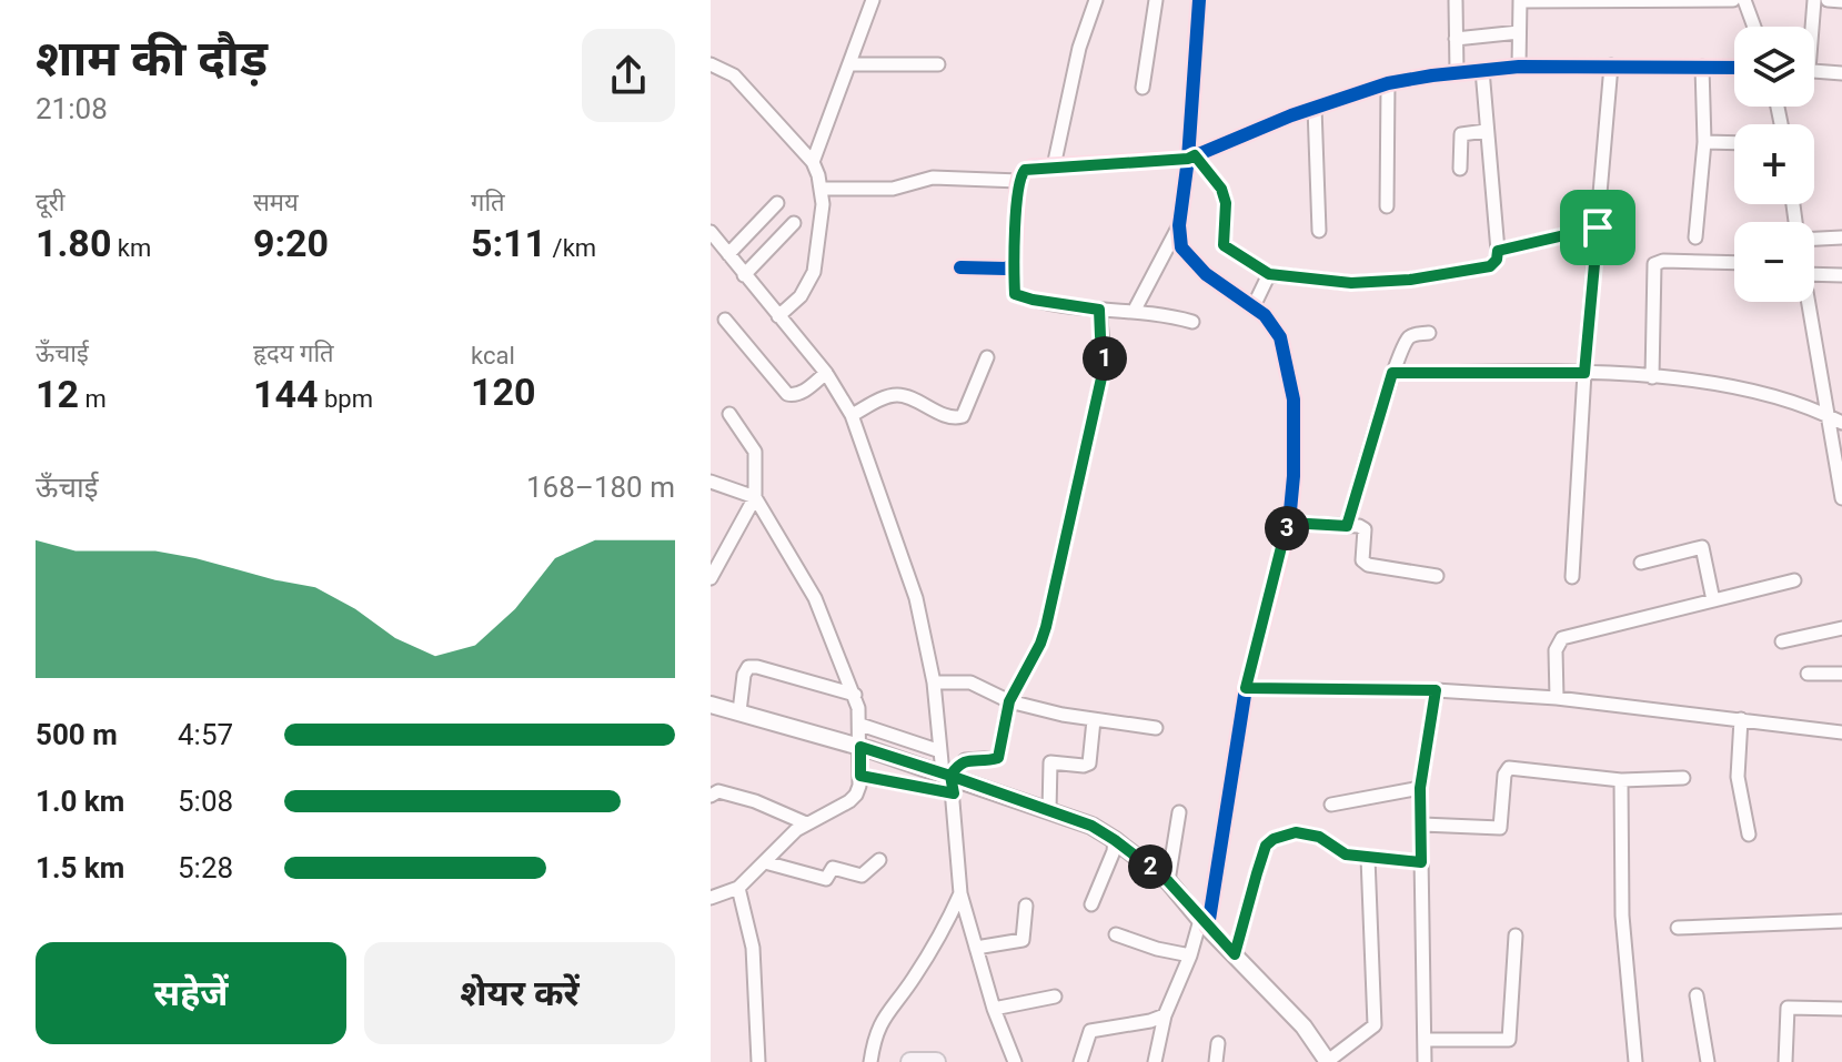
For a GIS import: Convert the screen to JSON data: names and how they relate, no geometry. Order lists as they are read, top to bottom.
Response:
{
  "page": {
    "heading": ["शाम की दौड़", "21:08"],
    "map_buttons": ["+", "−"],
    "stats": [
      ["दूरी", "1.80 km"],
      ["समय", "9:20"],
      ["गति", "5:11 /km"],
      ["ऊँचाई", "12 m"],
      ["हृदय गति", "144 bpm"],
      ["kcal", "120"]
    ],
    "pins": ["1", "3", "2"],
    "chart": ["ऊँचाई", "168–180 m"],
    "list": [
      {
        "name": "500 m",
        "note": "4:57"
      },
      {
        "name": "1.0 km",
        "note": "5:08"
      },
      {
        "name": "1.5 km",
        "note": "5:28"
      }
    ],
    "buttons": ["सहेजें", "शेयर करें"]
  }
}
